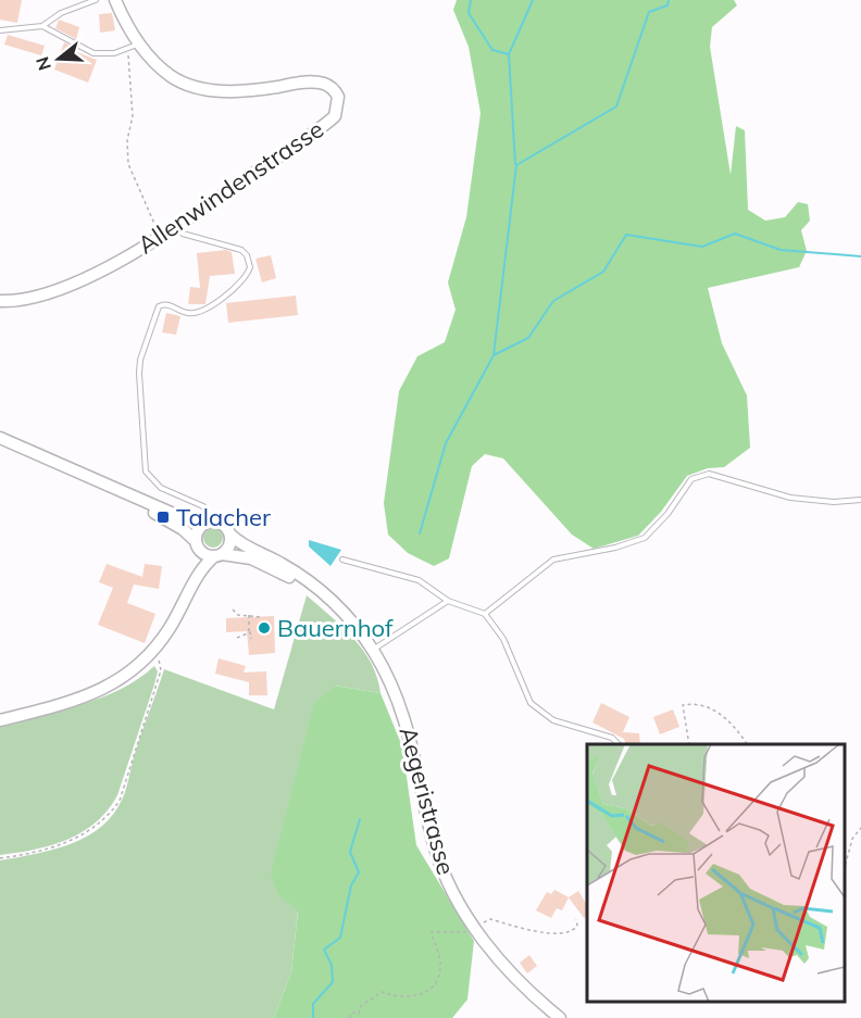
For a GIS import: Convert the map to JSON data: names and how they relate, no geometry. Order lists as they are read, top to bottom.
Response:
{
  "streets": {
    "main road": ["Allenwindenstrasse", "Aegeristrasse"]
  },
  "places": {
    "transit": ["Talacher"],
    "other": ["Bauernhof"]
  },
  "north": "left"
}
